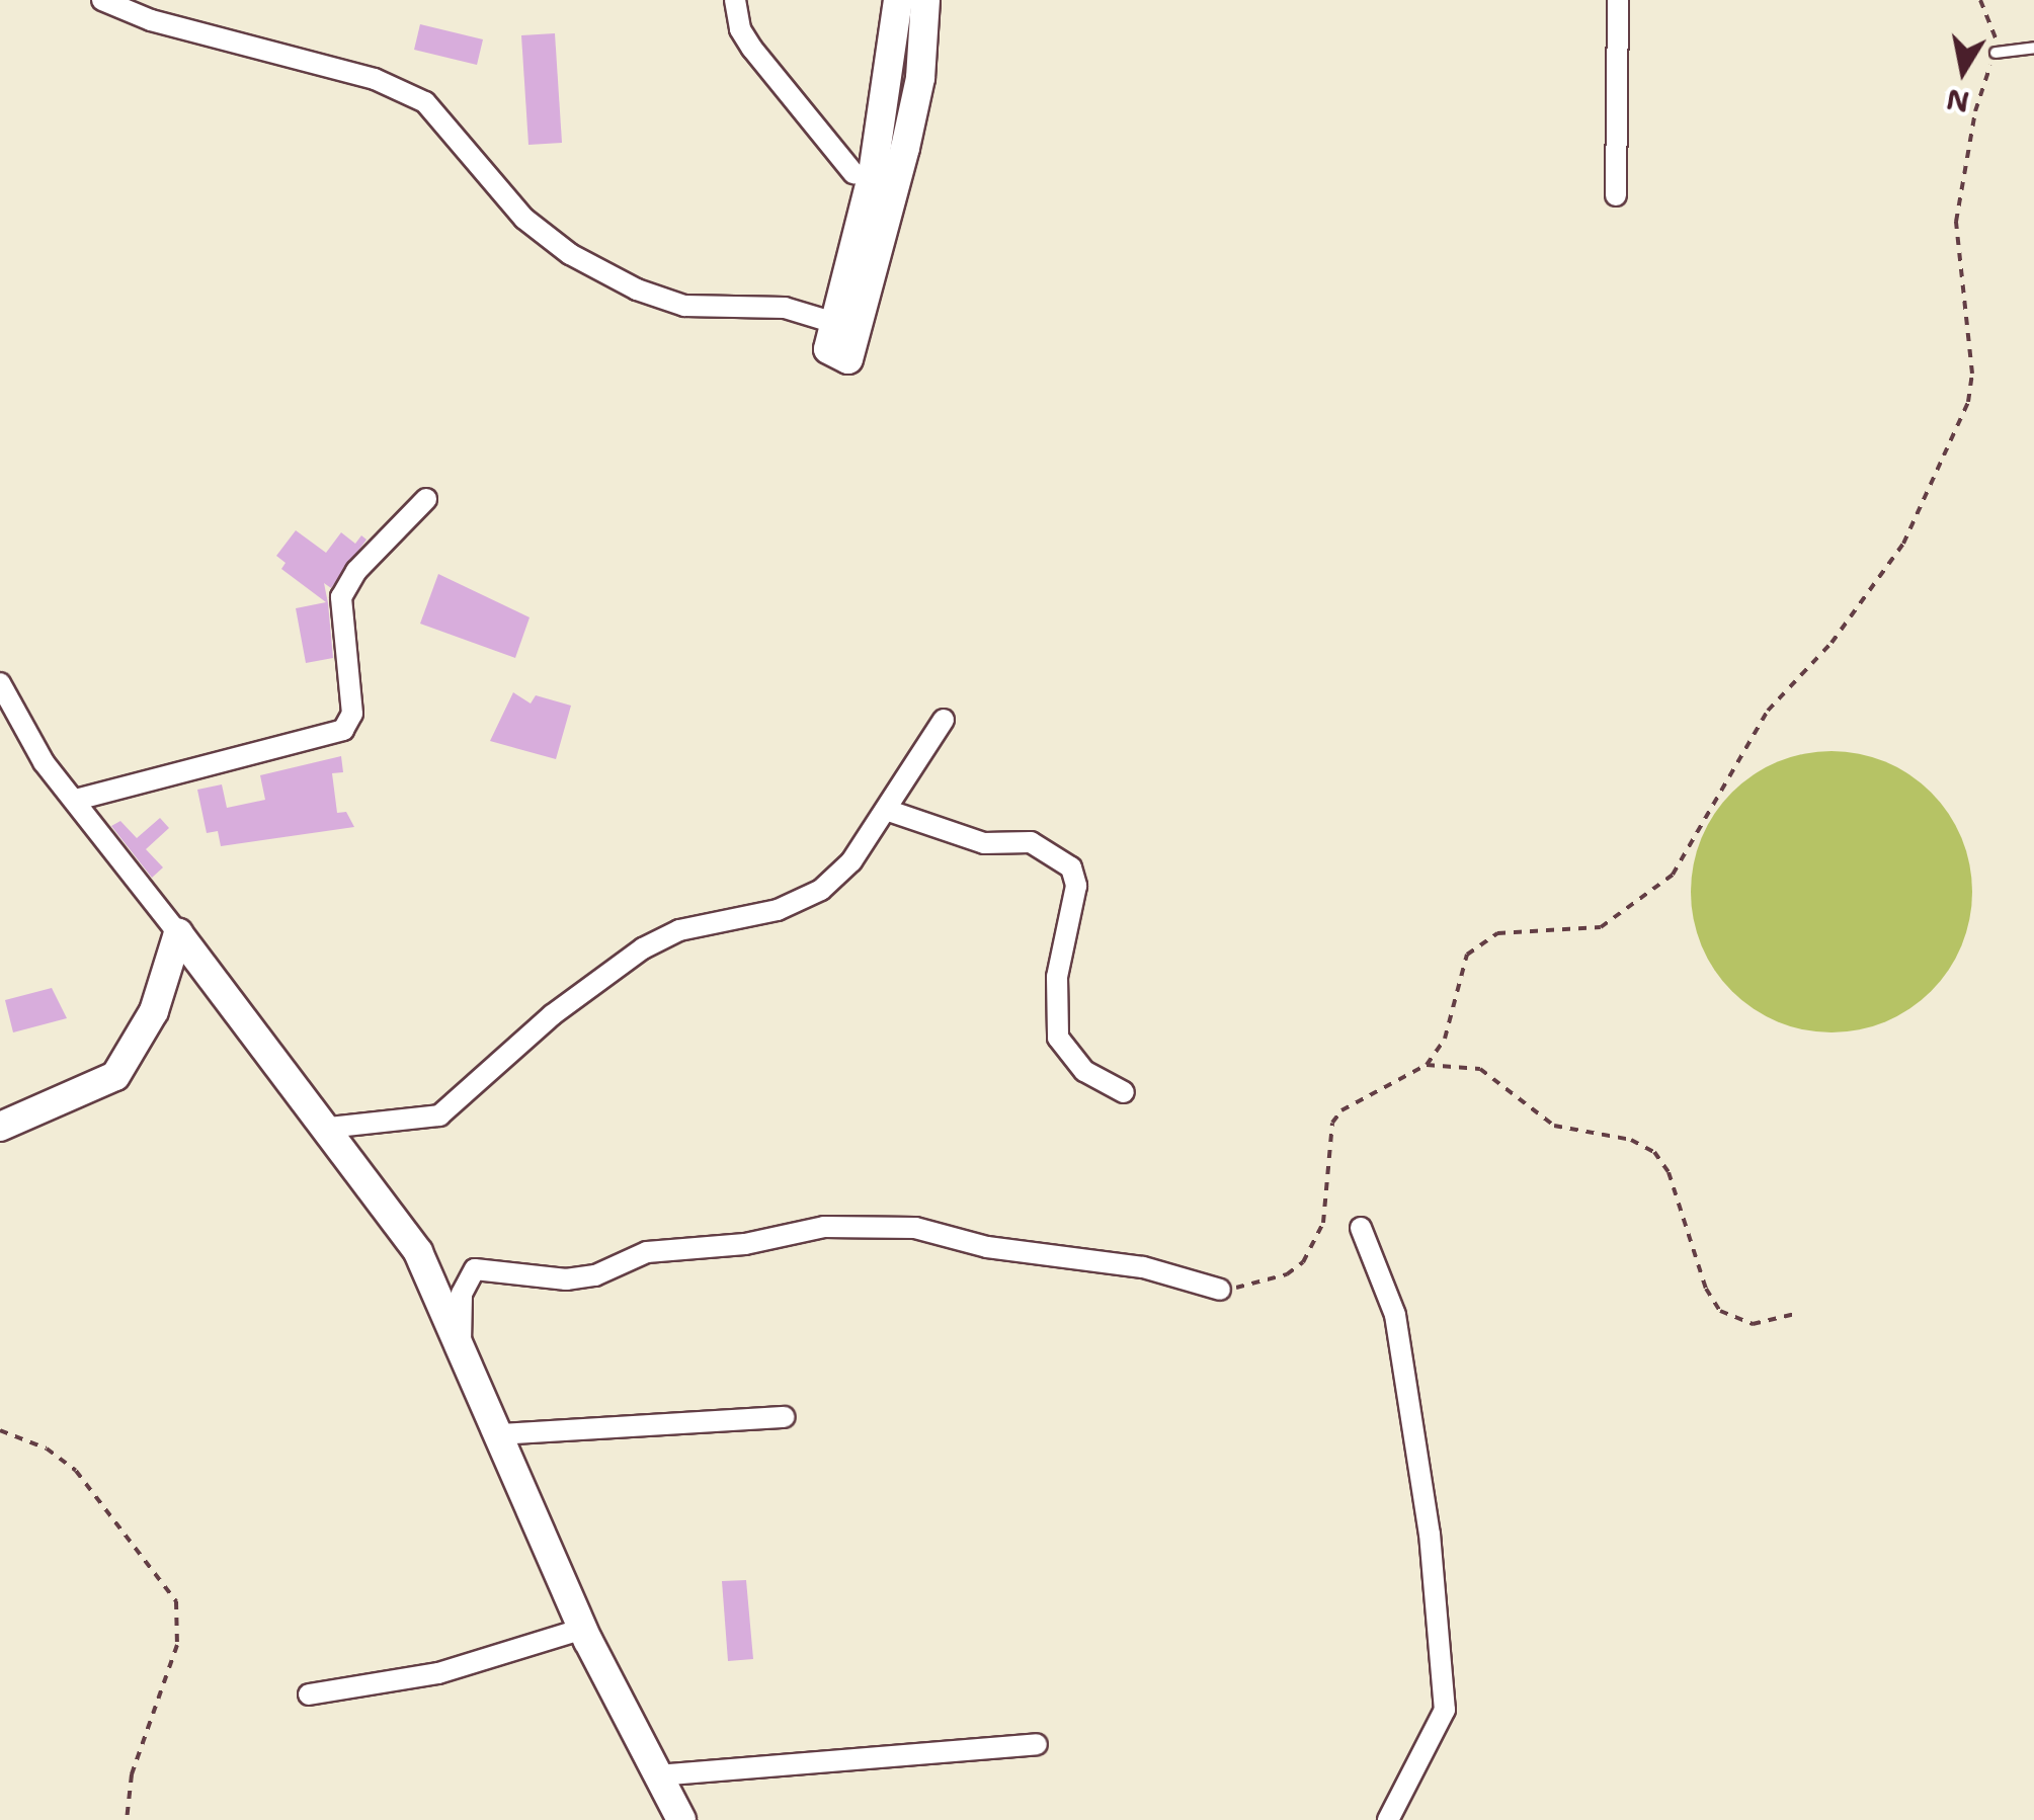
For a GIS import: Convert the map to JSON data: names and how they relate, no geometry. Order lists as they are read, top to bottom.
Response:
{
  "north": "bottom"
}
